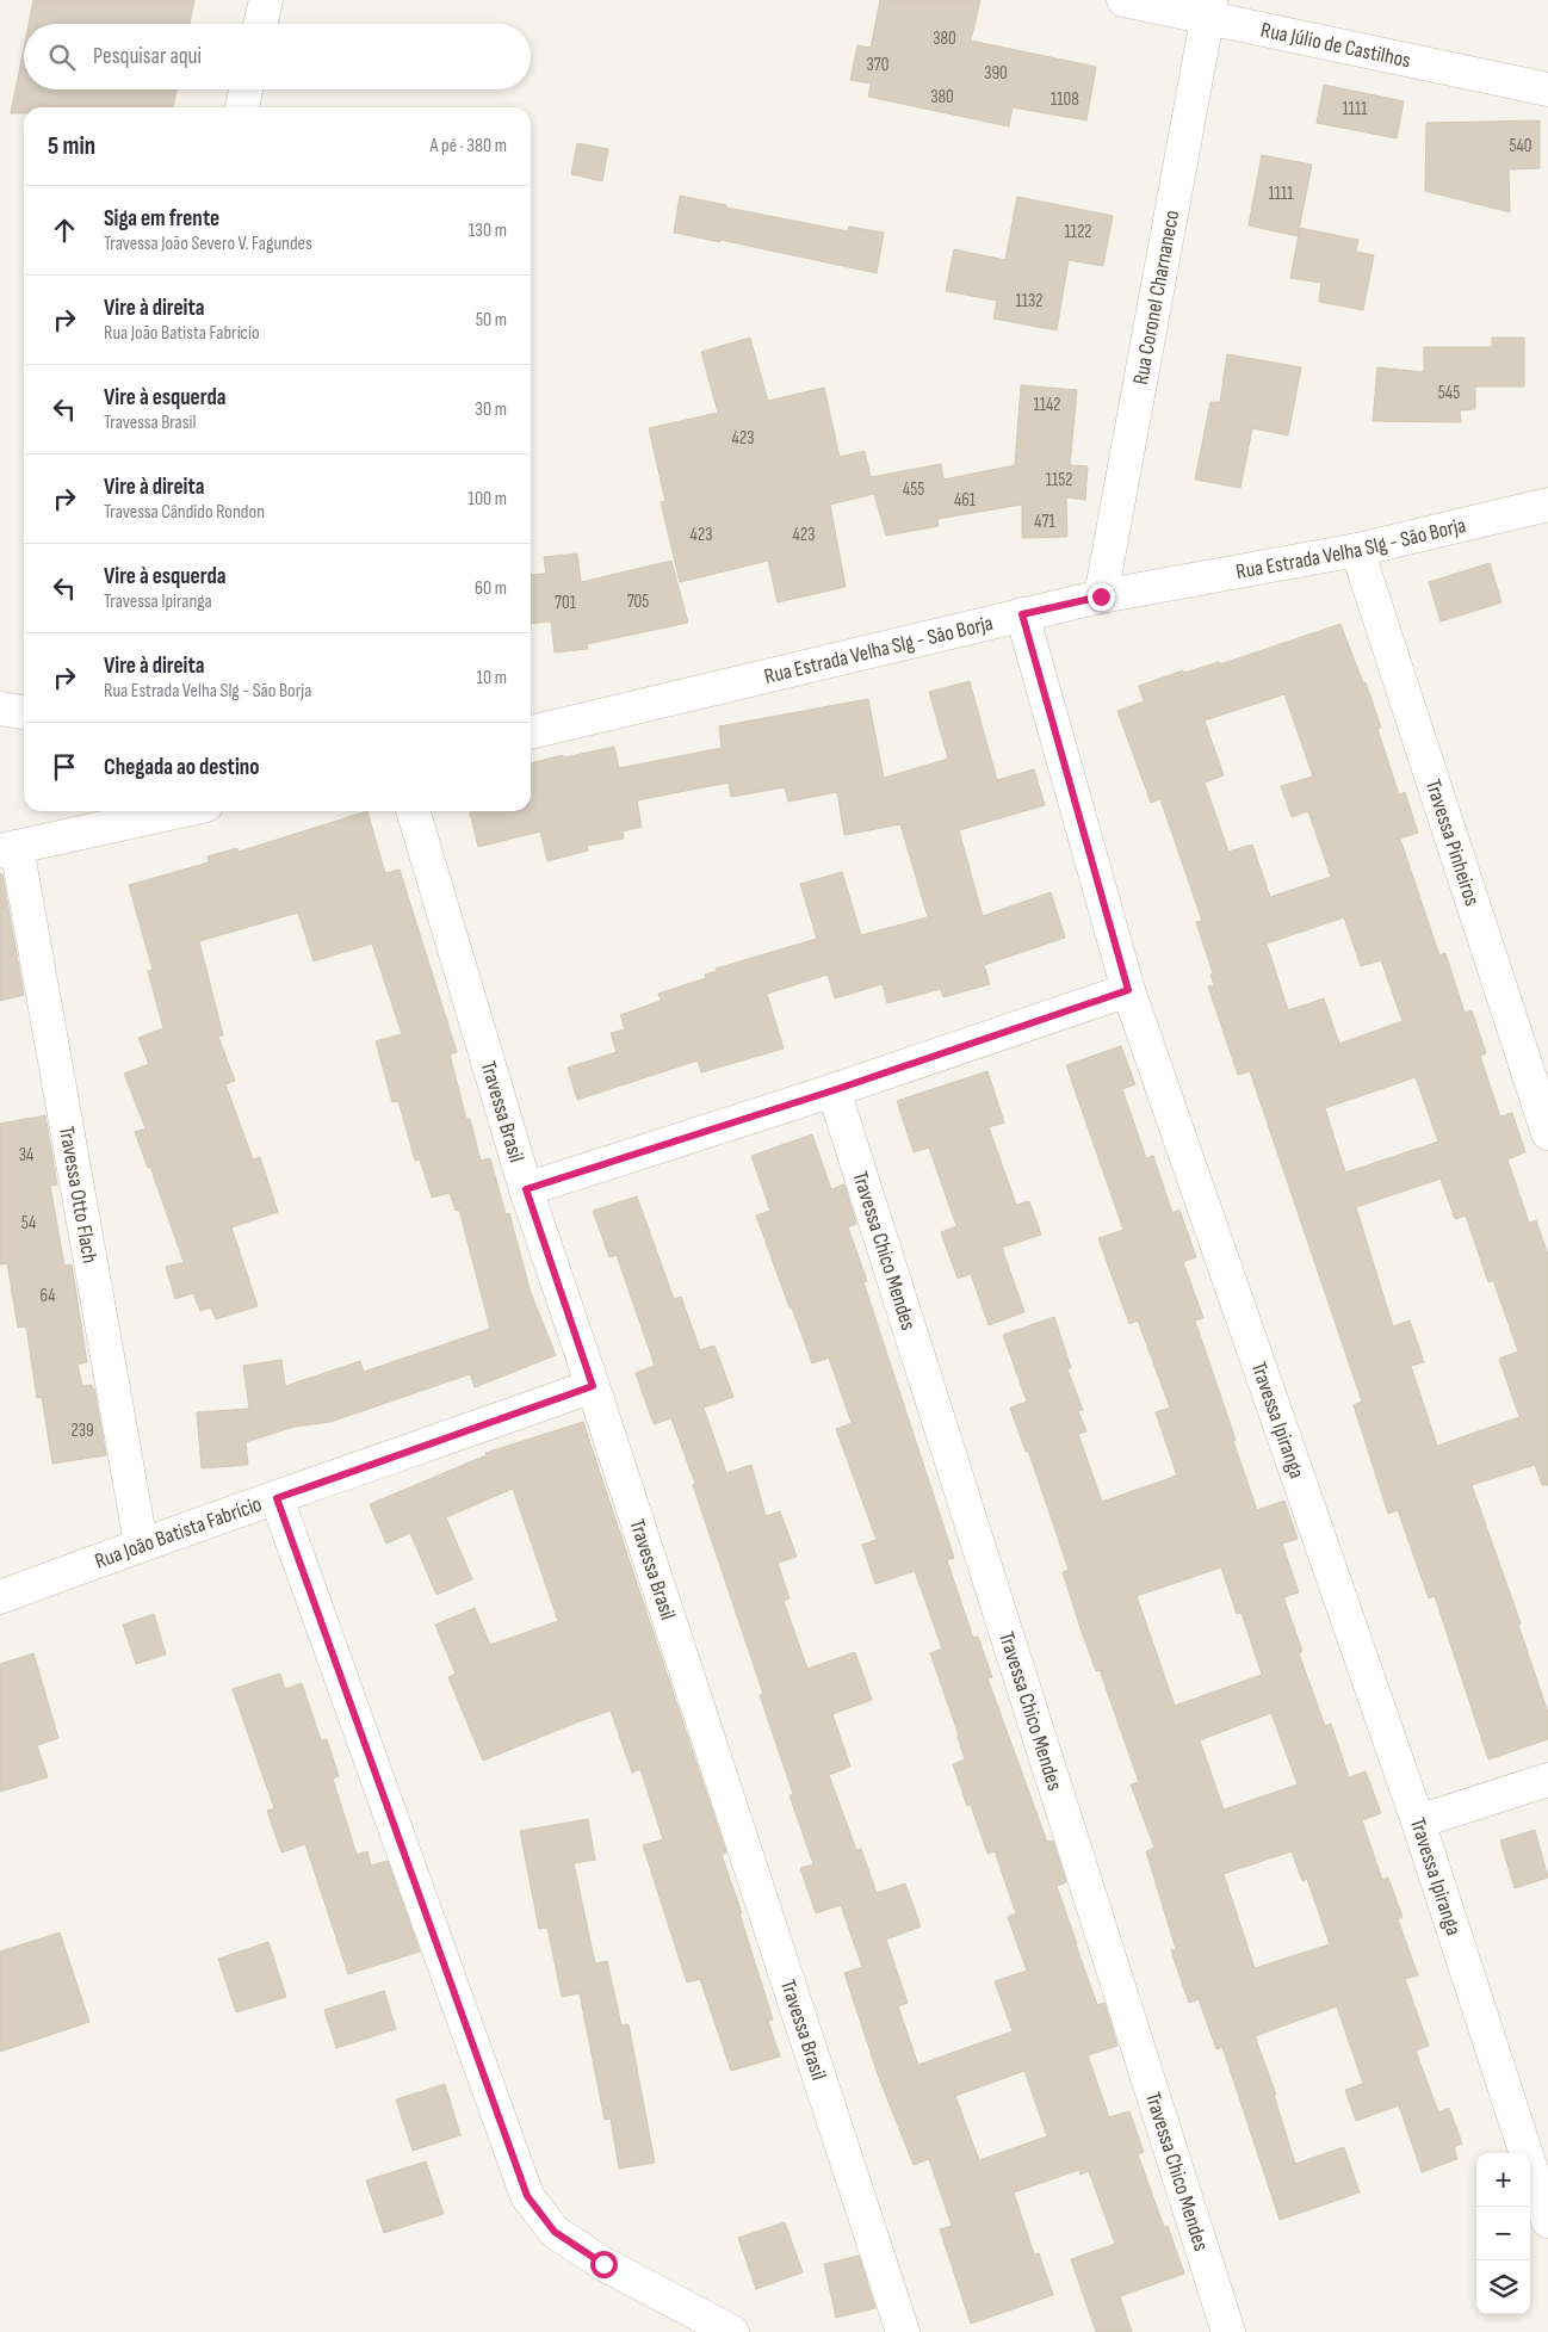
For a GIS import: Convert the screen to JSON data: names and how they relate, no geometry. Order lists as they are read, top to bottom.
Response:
{
  "streets": {
    "street": [
      "Rua Júlio de Castilhos",
      "Rua Coronel Charnaneco",
      "Rua Estrada Velha Slg - São Borja",
      "Travessa Pinheiros",
      "Travessa Brasil",
      "Travessa Otto Flach",
      "Travessa Chico Mendes",
      "Travessa Ipiranga",
      "Rua João Batista Fabrício"
    ]
  },
  "crossings": [
    ["Rua Júlio de Castilhos", "Rua Coronel Charnaneco"],
    ["Rua Coronel Charnaneco", "Rua Estrada Velha Slg - São Borja"],
    ["Rua Estrada Velha Slg - São Borja", "Travessa Pinheiros"],
    ["Rua Estrada Velha Slg - São Borja", "Travessa Ipiranga"],
    ["Travessa Brasil", "Rua João Batista Fabrício"],
    ["Travessa Otto Flach", "Rua João Batista Fabrício"]
  ],
  "house_numbers": [
    "380",
    "370",
    "390",
    "380",
    "1108",
    "1111",
    "540",
    "1111",
    "1122",
    "1132",
    "545",
    "1142",
    "423",
    "1152",
    "455",
    "461",
    "471",
    "423",
    "423",
    "705",
    "701",
    "34",
    "54",
    "64",
    "239"
  ],
  "page": {
    "search": "Pesquisar aqui",
    "heading": ["5 min", "A pé · 380 m"],
    "list": [
      ["Siga em frente", "Travessa João Severo V. Fagundes", "130 m"],
      ["Vire à direita", "Rua João Batista Fabrício", "50 m"],
      ["Vire à esquerda", "Travessa Brasil", "30 m"],
      ["Vire à direita", "Travessa Cândido Rondon", "100 m"],
      ["Vire à esquerda", "Travessa Ipiranga", "60 m"],
      ["Vire à direita", "Rua Estrada Velha Slg - São Borja", "10 m"],
      "Chegada ao destino"
    ],
    "map_buttons": ["+", "−"]
  }
}
